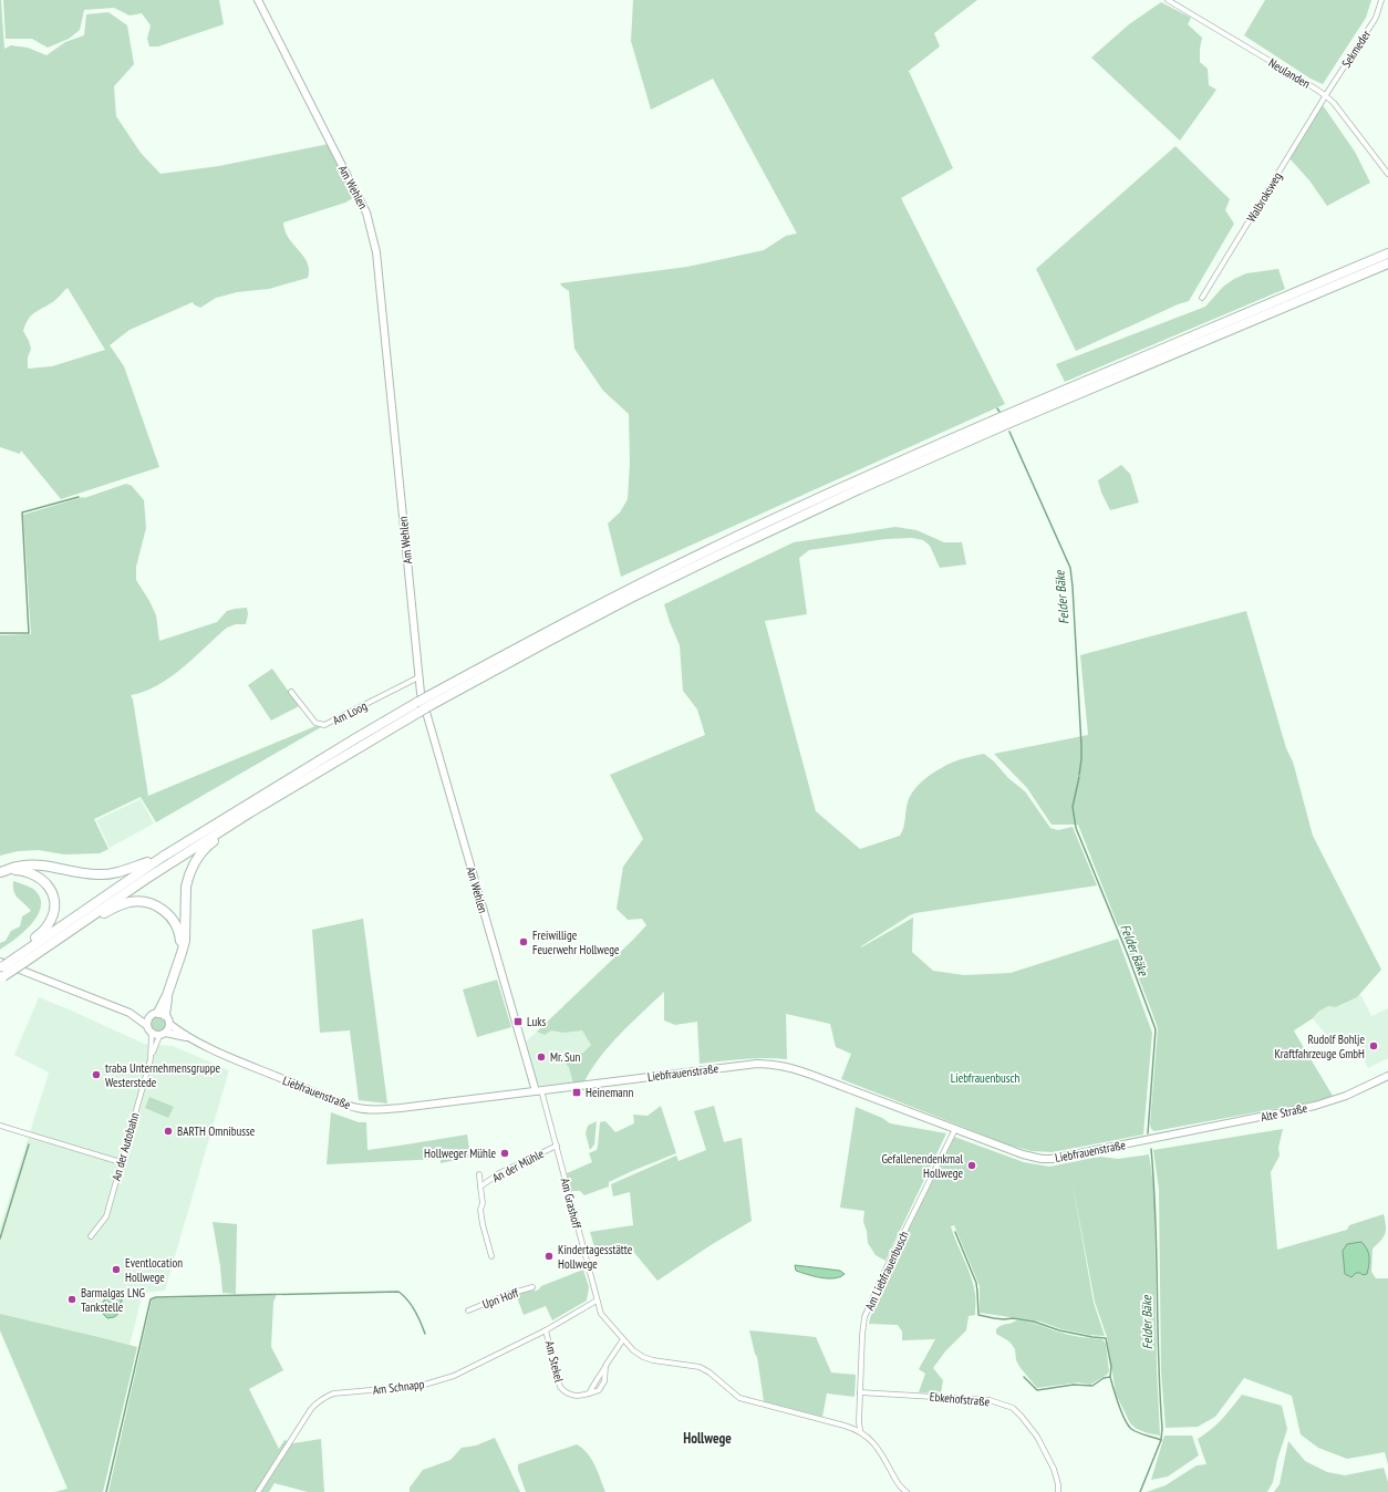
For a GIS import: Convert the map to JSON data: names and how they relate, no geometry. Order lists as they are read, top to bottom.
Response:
{
  "streets": {
    "street": [
      "Sekmeder",
      "Neulanden",
      "Am Wehlen",
      "Walbroksweg",
      "Am Loog",
      "Liebfrauenstraße",
      "Alte Straße",
      "An der Autobahn",
      "An der Mühle",
      "Am Grashoff",
      "Am Liebfrauenbusch",
      "Upn Hoff",
      "Am Stekel",
      "Am Schnapp",
      "Ebkehofstraße"
    ]
  },
  "crossings": [
    ["Sekmeder", "Neulanden"],
    ["Sekmeder", "Walbroksweg"],
    ["Neulanden", "Walbroksweg"],
    ["Am Wehlen", "Am Loog"],
    ["Am Wehlen", "Liebfrauenstraße"],
    ["Am Wehlen", "Am Grashoff"],
    ["Liebfrauenstraße", "Alte Straße"],
    ["Liebfrauenstraße", "An der Autobahn"],
    ["Liebfrauenstraße", "Am Grashoff"],
    ["Liebfrauenstraße", "Am Liebfrauenbusch"],
    ["An der Mühle", "Am Grashoff"],
    ["Am Grashoff", "Am Liebfrauenbusch"],
    ["Am Grashoff", "Am Schnapp"],
    ["Am Liebfrauenbusch", "Ebkehofstraße"],
    ["Am Stekel", "Am Schnapp"]
  ],
  "districts": ["Hollwege"],
  "water": ["Felder Bäke"],
  "parks": ["Liebfrauenbusch"],
  "places": {
    "other": [
      "Freiwillige Feuerwehr Hollwege",
      "Rudolf Bohlje Kraftfahrzeuge GmbH",
      "Mr. Sun",
      "traba Unternehmensgruppe Westerstede",
      "BARTH Omnibusse",
      "Hollweger Mühle",
      "Gefallenendenkmal Hollwege",
      "Kindertagesstätte Hollwege",
      "Eventlocation Hollwege",
      "Barmalgas LNG Tankstelle"
    ],
    "transit": ["Luks", "Heinemann"]
  }
}
